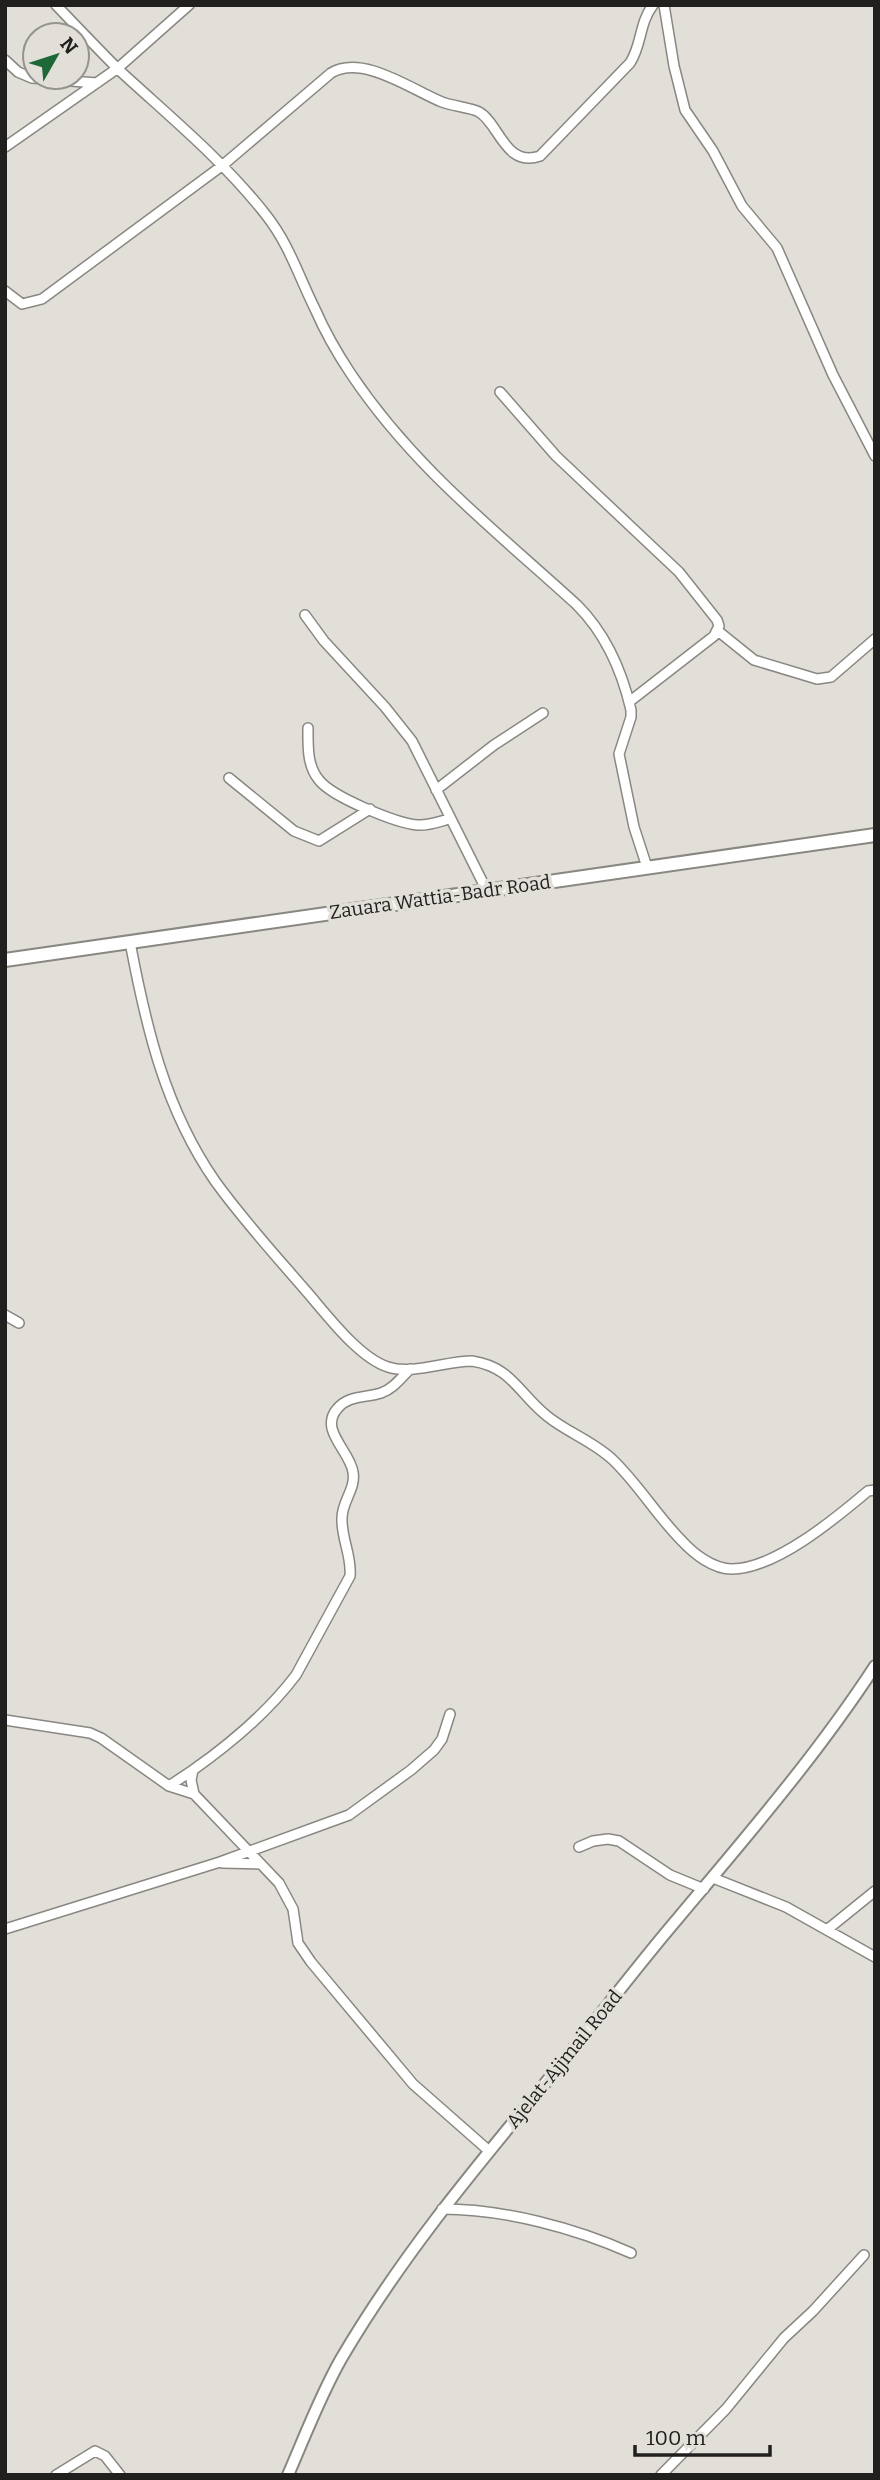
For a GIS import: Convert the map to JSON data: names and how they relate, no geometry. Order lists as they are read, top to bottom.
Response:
{
  "streets": {
    "highway": ["Zauara Wattia-Badr Road"],
    "main road": ["Ajelat-Ajjmail Road"]
  },
  "scale_bar": "100 m",
  "north": "top right"
}
